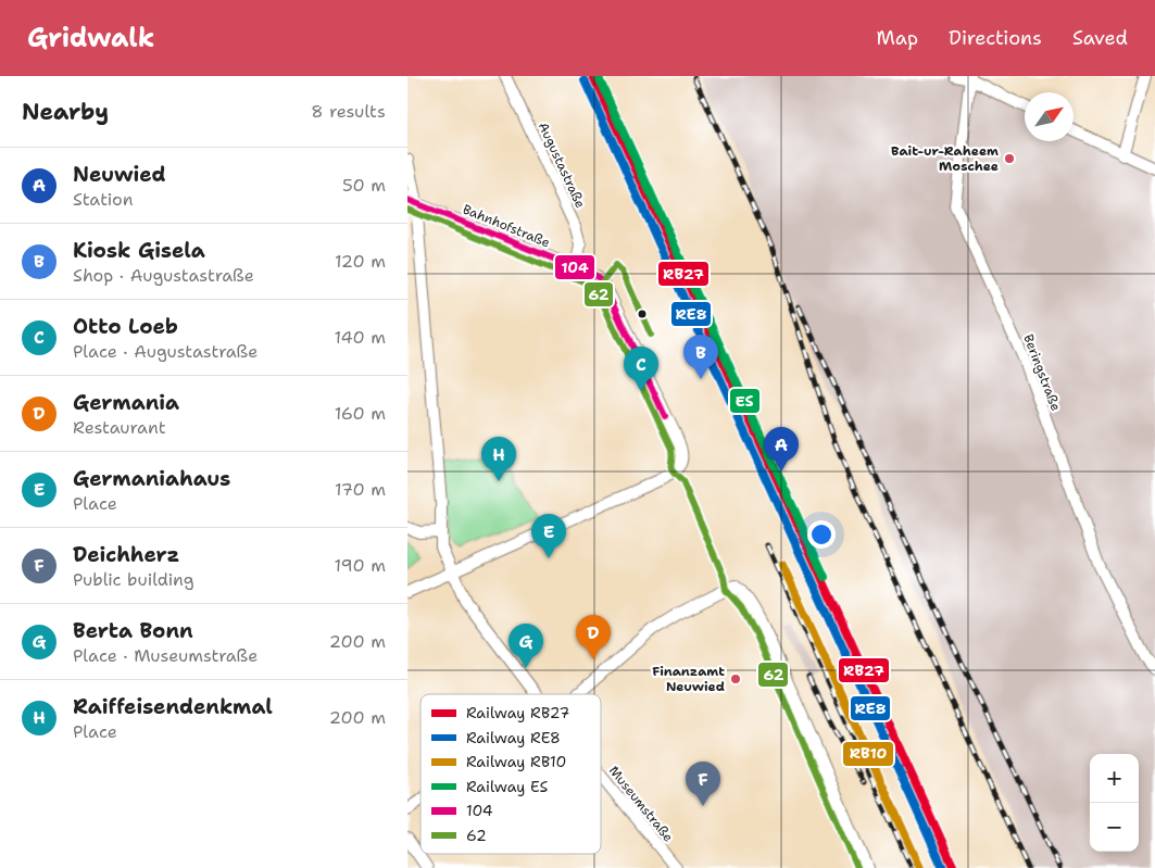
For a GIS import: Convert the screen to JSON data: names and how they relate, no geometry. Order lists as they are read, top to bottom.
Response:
{
  "streets": {
    "street": [
      "Augustastraße",
      "Bahnhofstraße",
      "Beringstraße",
      "Museumstraße"
    ]
  },
  "crossings": [
    ["Augustastraße", "Bahnhofstraße"],
    ["Bahnhofstraße", "Museumstraße"]
  ],
  "places": ["Bait-ur-Raheem Moschee", "Finanzamt Neuwied"],
  "lines": [
    "rail line RB27",
    "rail line ES",
    "rail line RE8",
    "transit line 104",
    "transit line 62",
    "rail line RB10"
  ],
  "legend": [
    "Railway RB27",
    "Railway RE8",
    "Railway RB10",
    "Railway ES",
    "104",
    "62"
  ],
  "north": "top right",
  "page": {
    "header": "Gridwalk",
    "nav": ["Map", "Directions", "Saved"],
    "heading": ["Nearby", "8 results"],
    "list": [
      {
        "mark": "A",
        "name": "Neuwied",
        "note": "Station",
        "value": "50 m"
      },
      {
        "mark": "B",
        "name": "Kiosk Gisela",
        "note": "Shop · Augustastraße",
        "value": "120 m"
      },
      {
        "mark": "C",
        "name": "Otto Loeb",
        "note": "Place · Augustastraße",
        "value": "140 m"
      },
      {
        "mark": "D",
        "name": "Germania",
        "note": "Restaurant",
        "value": "160 m"
      },
      {
        "mark": "E",
        "name": "Germaniahaus",
        "note": "Place",
        "value": "170 m"
      },
      {
        "mark": "F",
        "name": "Deichherz",
        "note": "Public building",
        "value": "190 m"
      },
      {
        "mark": "G",
        "name": "Berta Bonn",
        "note": "Place · Museumstraße",
        "value": "200 m"
      },
      {
        "mark": "H",
        "name": "Raiffeisendenkmal",
        "note": "Place",
        "value": "200 m"
      }
    ],
    "pins": [
      "B",
      "C",
      "A",
      "H",
      "E",
      "D",
      "G",
      "F"
    ],
    "map_buttons": ["+", "−"]
  }
}
